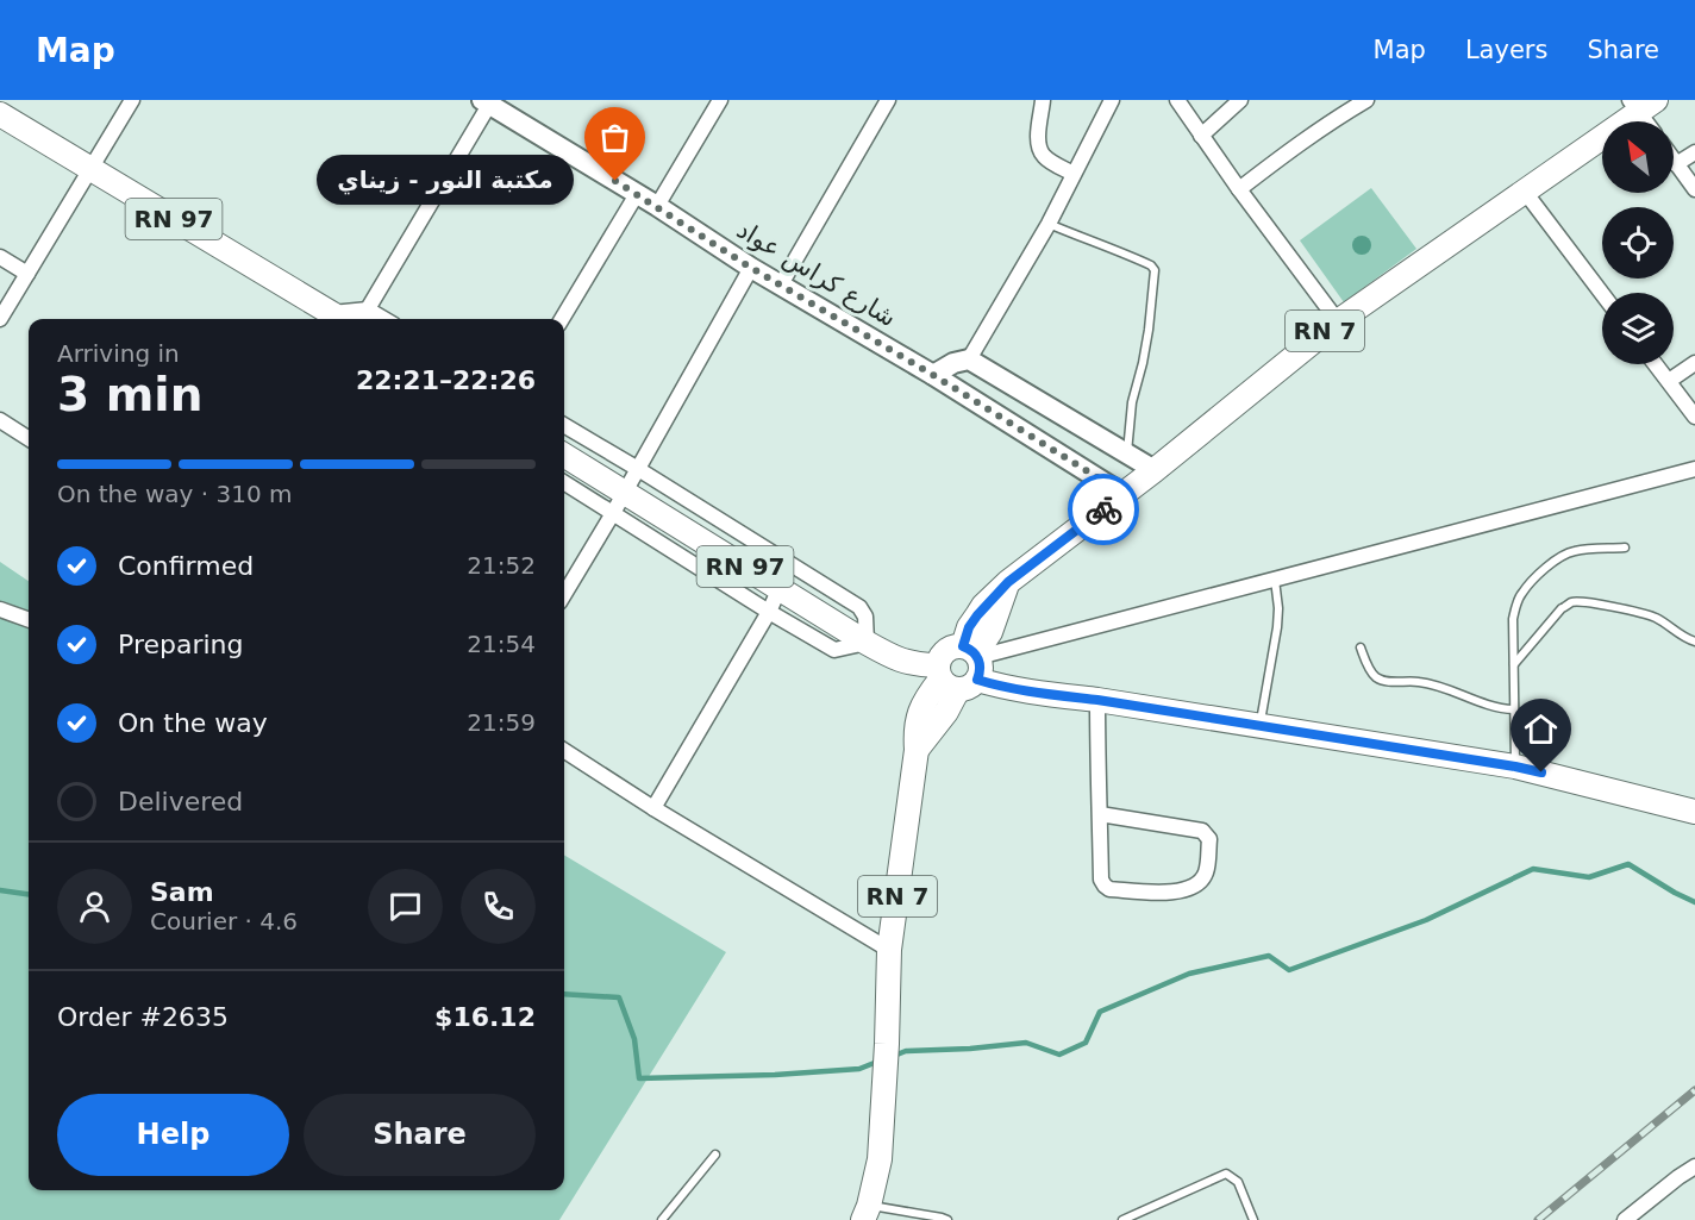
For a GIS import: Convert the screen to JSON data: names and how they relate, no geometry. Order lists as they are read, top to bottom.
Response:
{
  "streets": {
    "main road": ["RN 97", "RN 7"],
    "street": ["شارع كراس عواد"]
  },
  "crossings": [
    ["RN 97", "RN 7"],
    ["شارع كراس عواد", "RN 7"]
  ],
  "places": ["مكتبة النور - زيناي"],
  "north": "top left",
  "page": {
    "header": "Map",
    "nav": ["Map", "Layers", "Share"],
    "bubble": "مكتبة النور - زيناي",
    "heading": ["3 min", "Arriving in", "22:21–22:26"],
    "panel": [
      "Sam",
      "Courier · 4.6",
      "Order #2635",
      "$16.12"
    ],
    "bar": "On the way · 310 m",
    "list": [
      ["Confirmed", "21:52"],
      ["Preparing", "21:54"],
      ["On the way", "21:59"],
      "Delivered"
    ],
    "buttons": ["Help", "Share"]
  }
}
